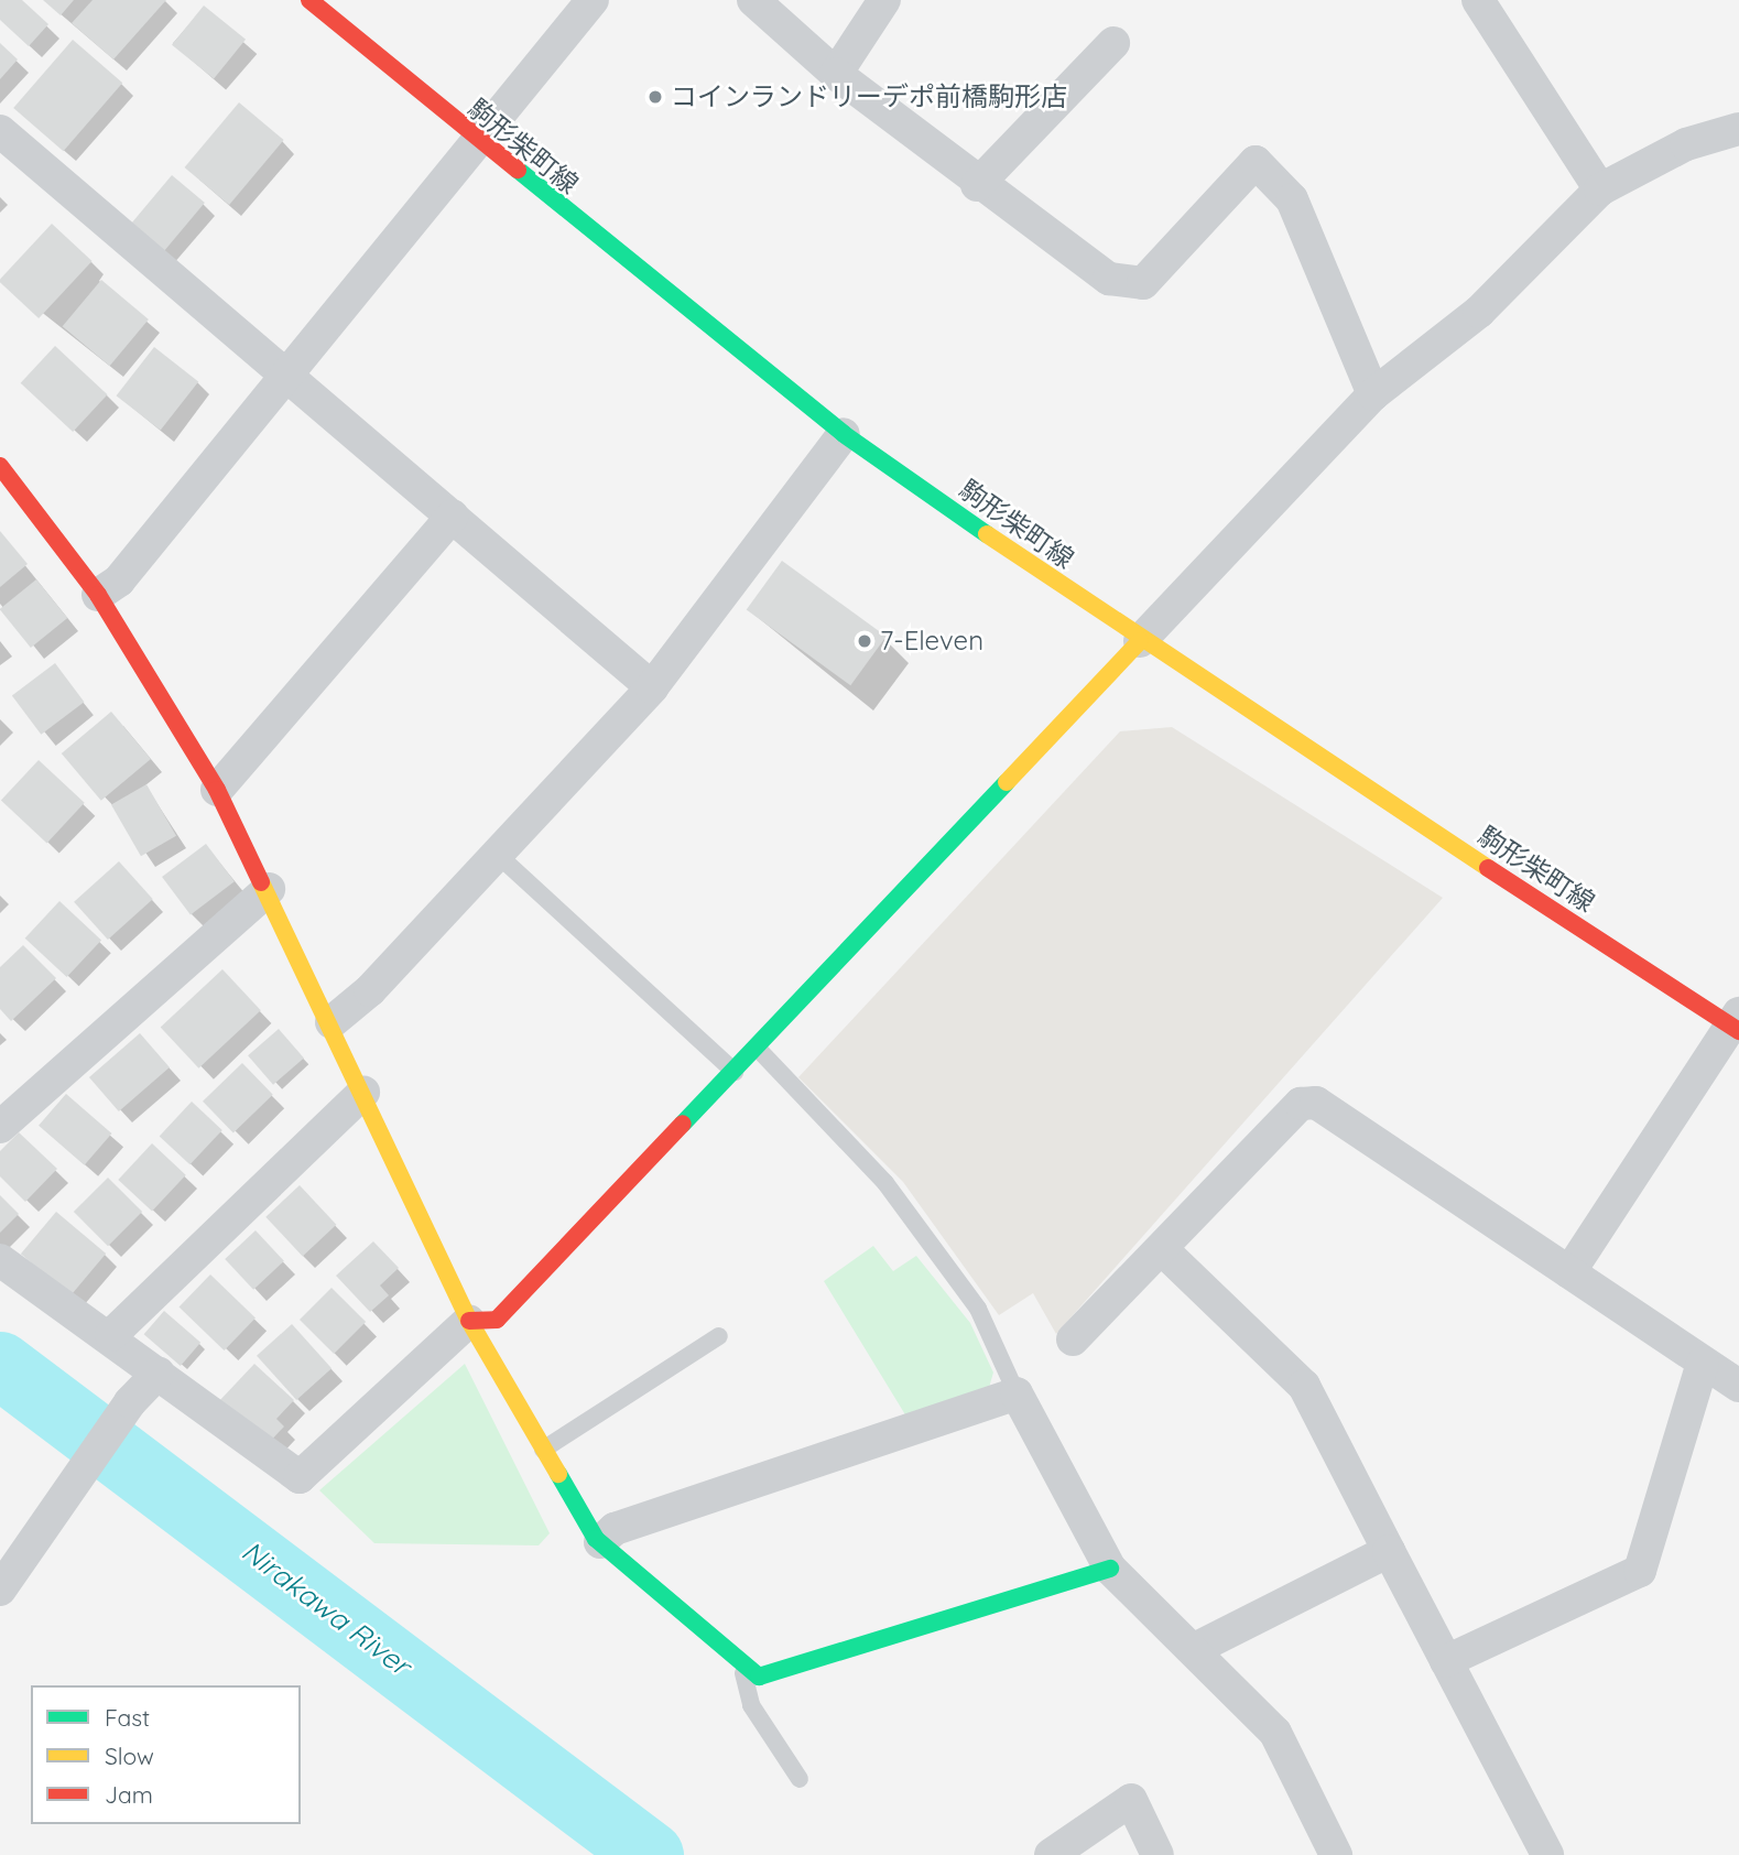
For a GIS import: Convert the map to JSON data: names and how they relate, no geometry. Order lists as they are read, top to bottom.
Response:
{
  "streets": {
    "street": ["駒形柴町線"]
  },
  "water": ["Nirakawa River"],
  "places": ["コインランドリーデポ前橋駒形店", "7-Eleven"],
  "legend": ["Fast", "Slow", "Jam"]
}
